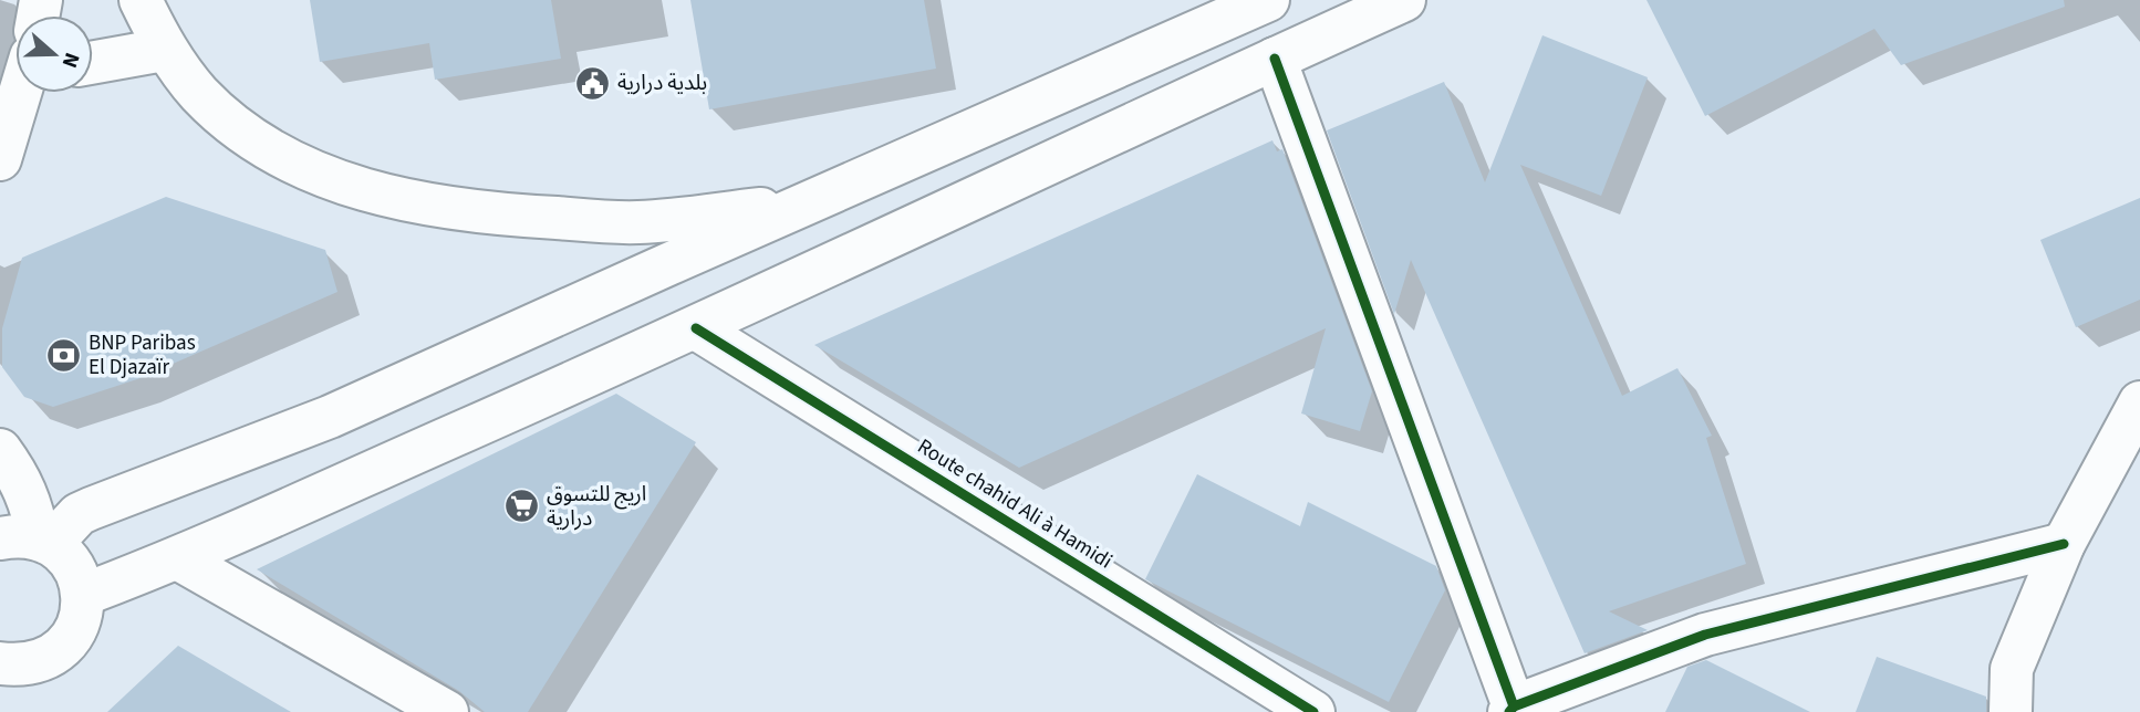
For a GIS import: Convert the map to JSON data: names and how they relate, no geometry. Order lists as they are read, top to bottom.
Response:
{
  "streets": {
    "main road": ["Route chahid Ali à Hamidi"]
  },
  "places": {
    "public building": ["بلدية درارية"],
    "bank": ["BNP Paribas El Djazaïr"],
    "supermarket": ["اريج للتسوق درارية"]
  },
  "north": "right"
}
